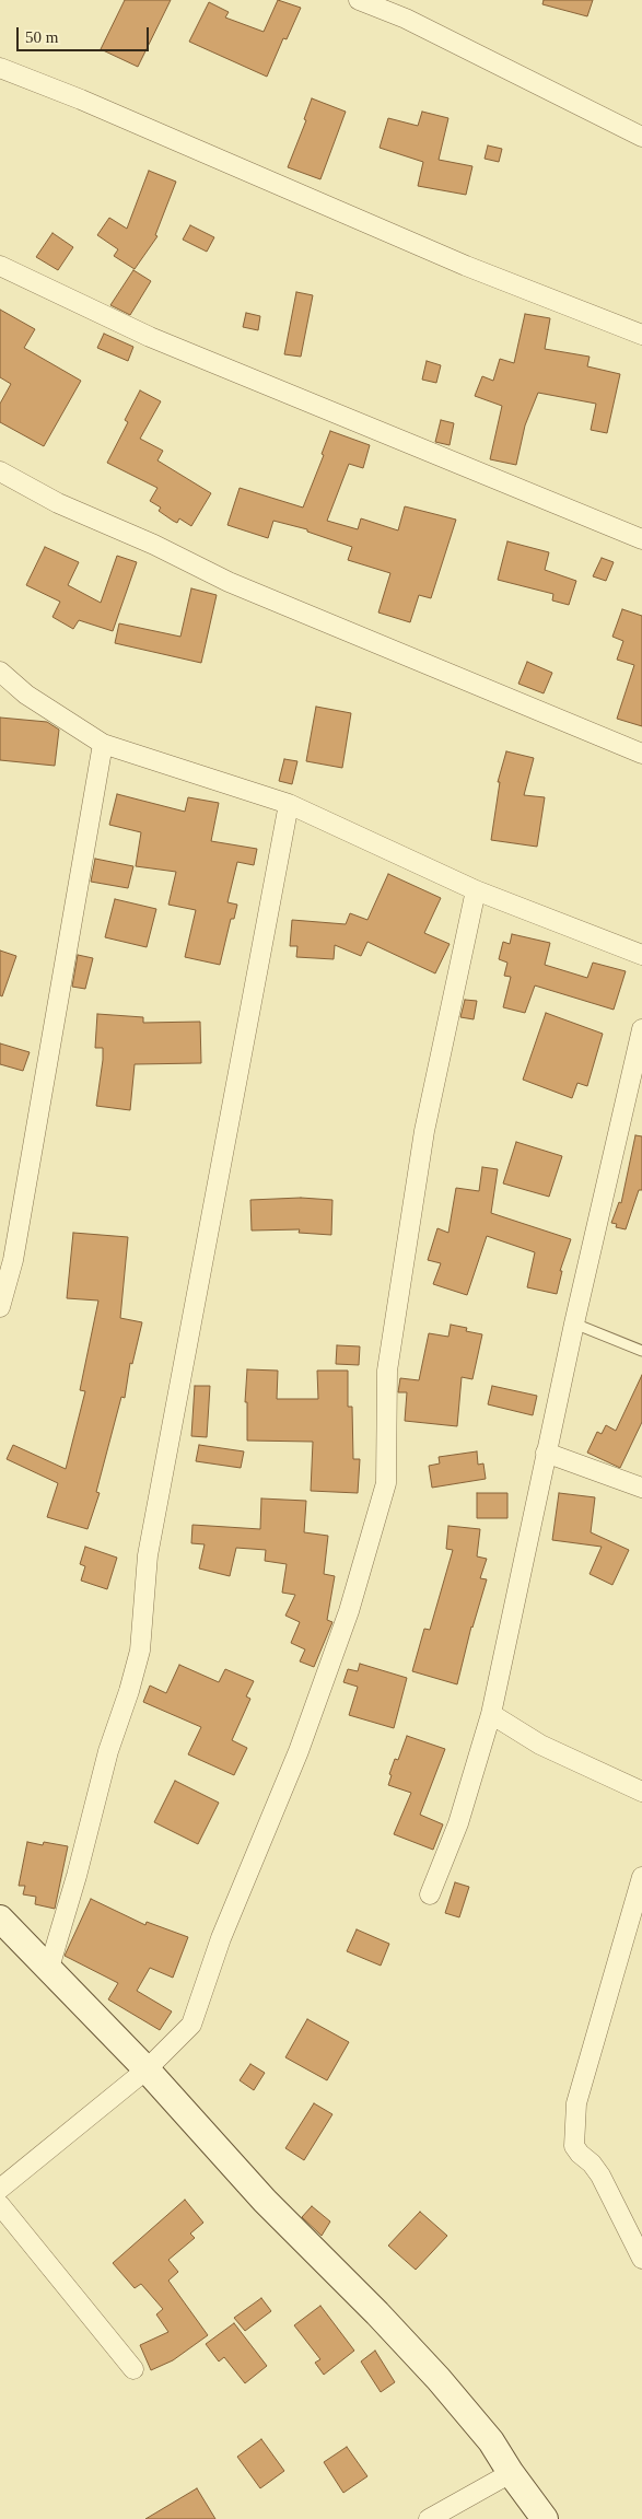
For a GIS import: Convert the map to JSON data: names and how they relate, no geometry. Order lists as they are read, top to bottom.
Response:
{
  "scale_bar": "50 m"
}
